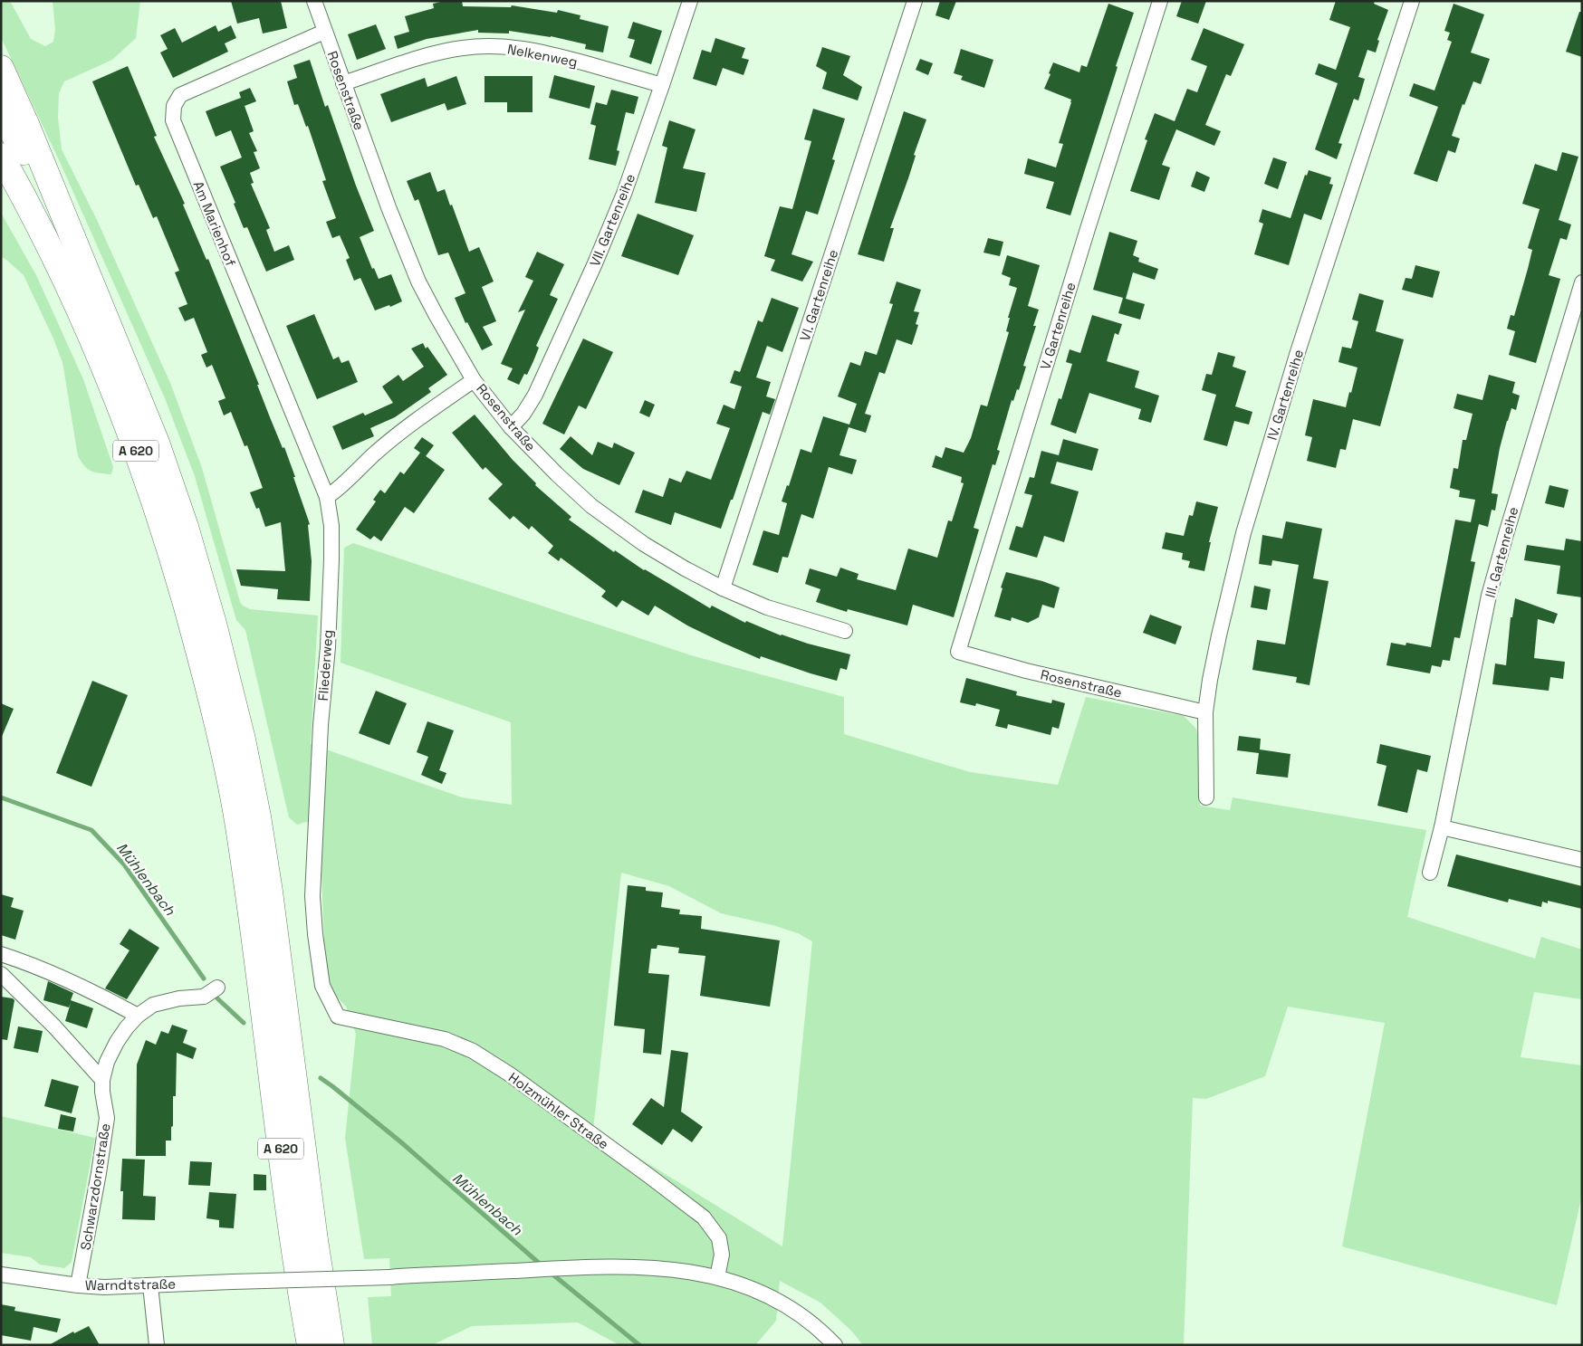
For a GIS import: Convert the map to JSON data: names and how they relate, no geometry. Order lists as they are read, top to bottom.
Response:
{
  "streets": {
    "highway": ["A 620"],
    "street": [
      "Nelkenweg",
      "Rosenstraße",
      "VII. Gartenreihe",
      "Am Marienhof",
      "VI. Gartenreihe",
      "V. Gartenreihe",
      "IV. Gartenreihe",
      "III. Gartenreihe",
      "Fliederweg",
      "Holzmühler Straße",
      "Schwarzdornstraße",
      "Warndtstraße"
    ]
  },
  "crossings": [
    ["Nelkenweg", "Rosenstraße"],
    ["Nelkenweg", "VII. Gartenreihe"],
    ["Rosenstraße", "VII. Gartenreihe"],
    ["Rosenstraße", "Am Marienhof"],
    ["Rosenstraße", "VI. Gartenreihe"],
    ["Rosenstraße", "V. Gartenreihe"],
    ["Rosenstraße", "IV. Gartenreihe"],
    ["Am Marienhof", "Fliederweg"],
    ["Fliederweg", "Holzmühler Straße"],
    ["Holzmühler Straße", "Warndtstraße"],
    ["Schwarzdornstraße", "Warndtstraße"]
  ],
  "water": ["Mühlenbach"]
}
